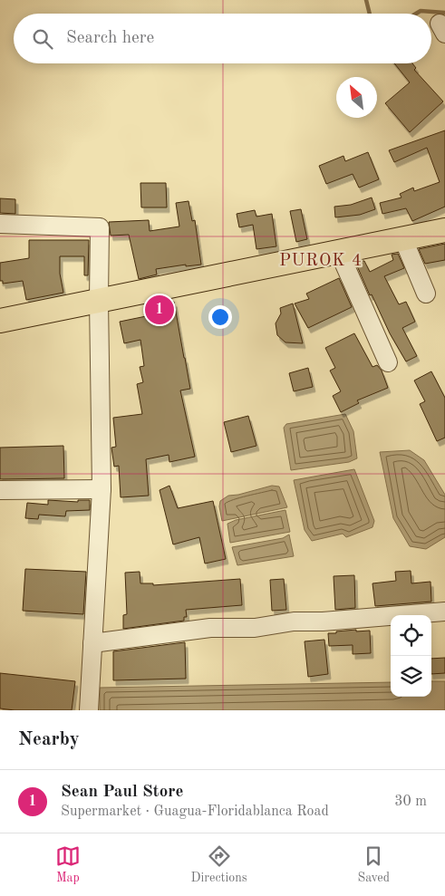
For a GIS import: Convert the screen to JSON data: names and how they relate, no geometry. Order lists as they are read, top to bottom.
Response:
{
  "districts": ["PUROK 4"],
  "north": "top left",
  "page": {
    "search": "Search here",
    "pins": "1",
    "heading": "Nearby",
    "list": [
      {
        "mark": "1",
        "name": "Sean Paul Store",
        "note": "Supermarket · Guagua-Floridablanca Road",
        "value": "30 m"
      }
    ],
    "nav": ["Map", "Directions", "Saved"]
  }
}
